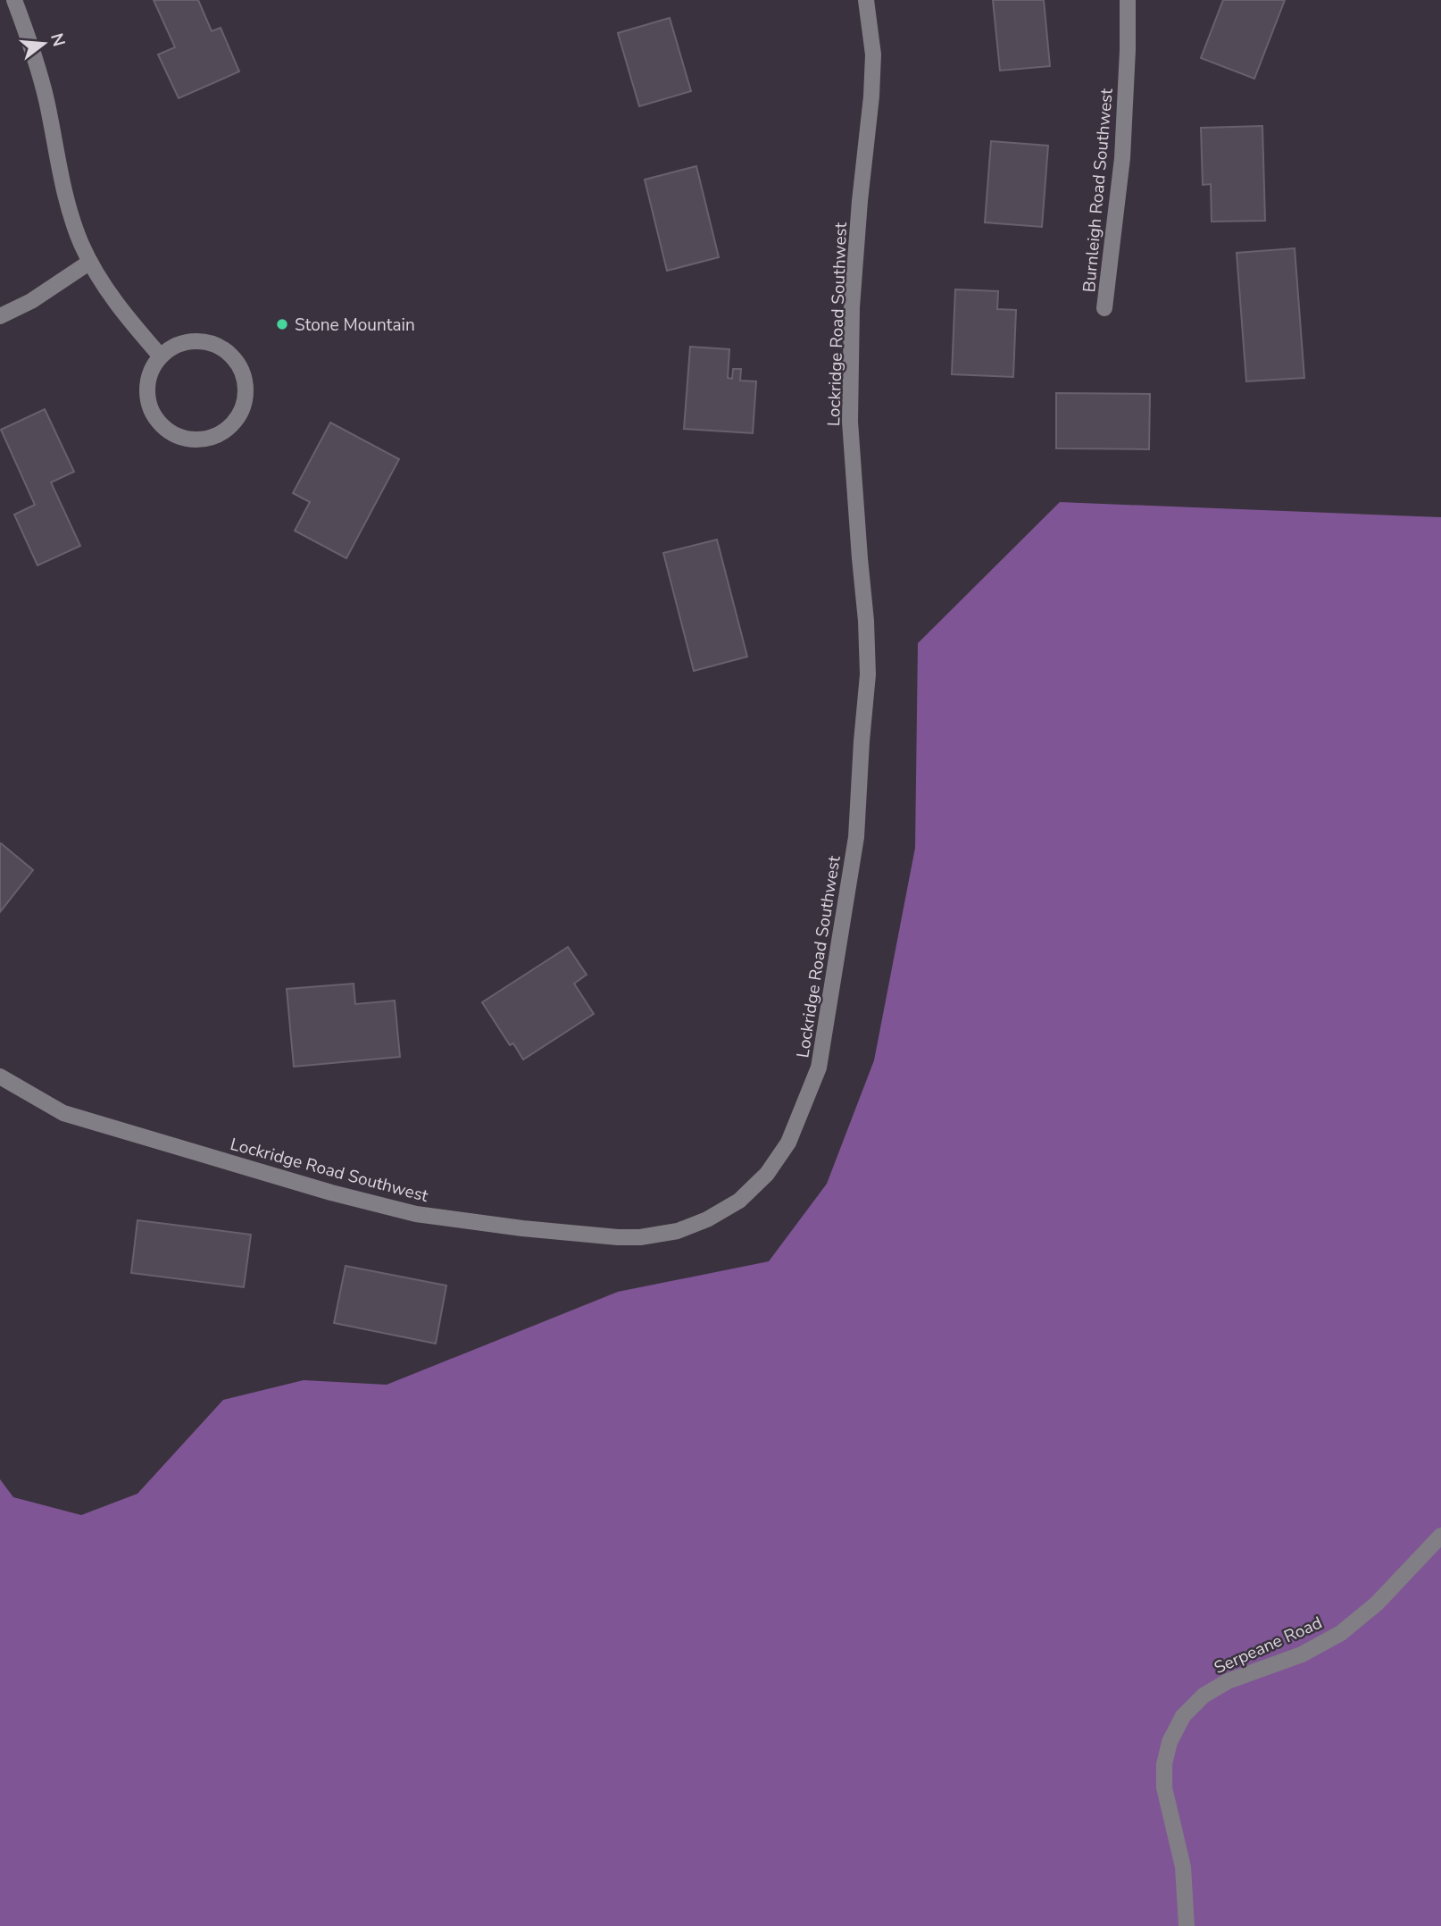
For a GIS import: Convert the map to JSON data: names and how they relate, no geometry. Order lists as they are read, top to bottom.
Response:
{
  "streets": {
    "street": ["Burnleigh Road Southwest", "Lockridge Road Southwest", "Serpeane Road"]
  },
  "places": ["Stone Mountain"],
  "north": "right"
}
